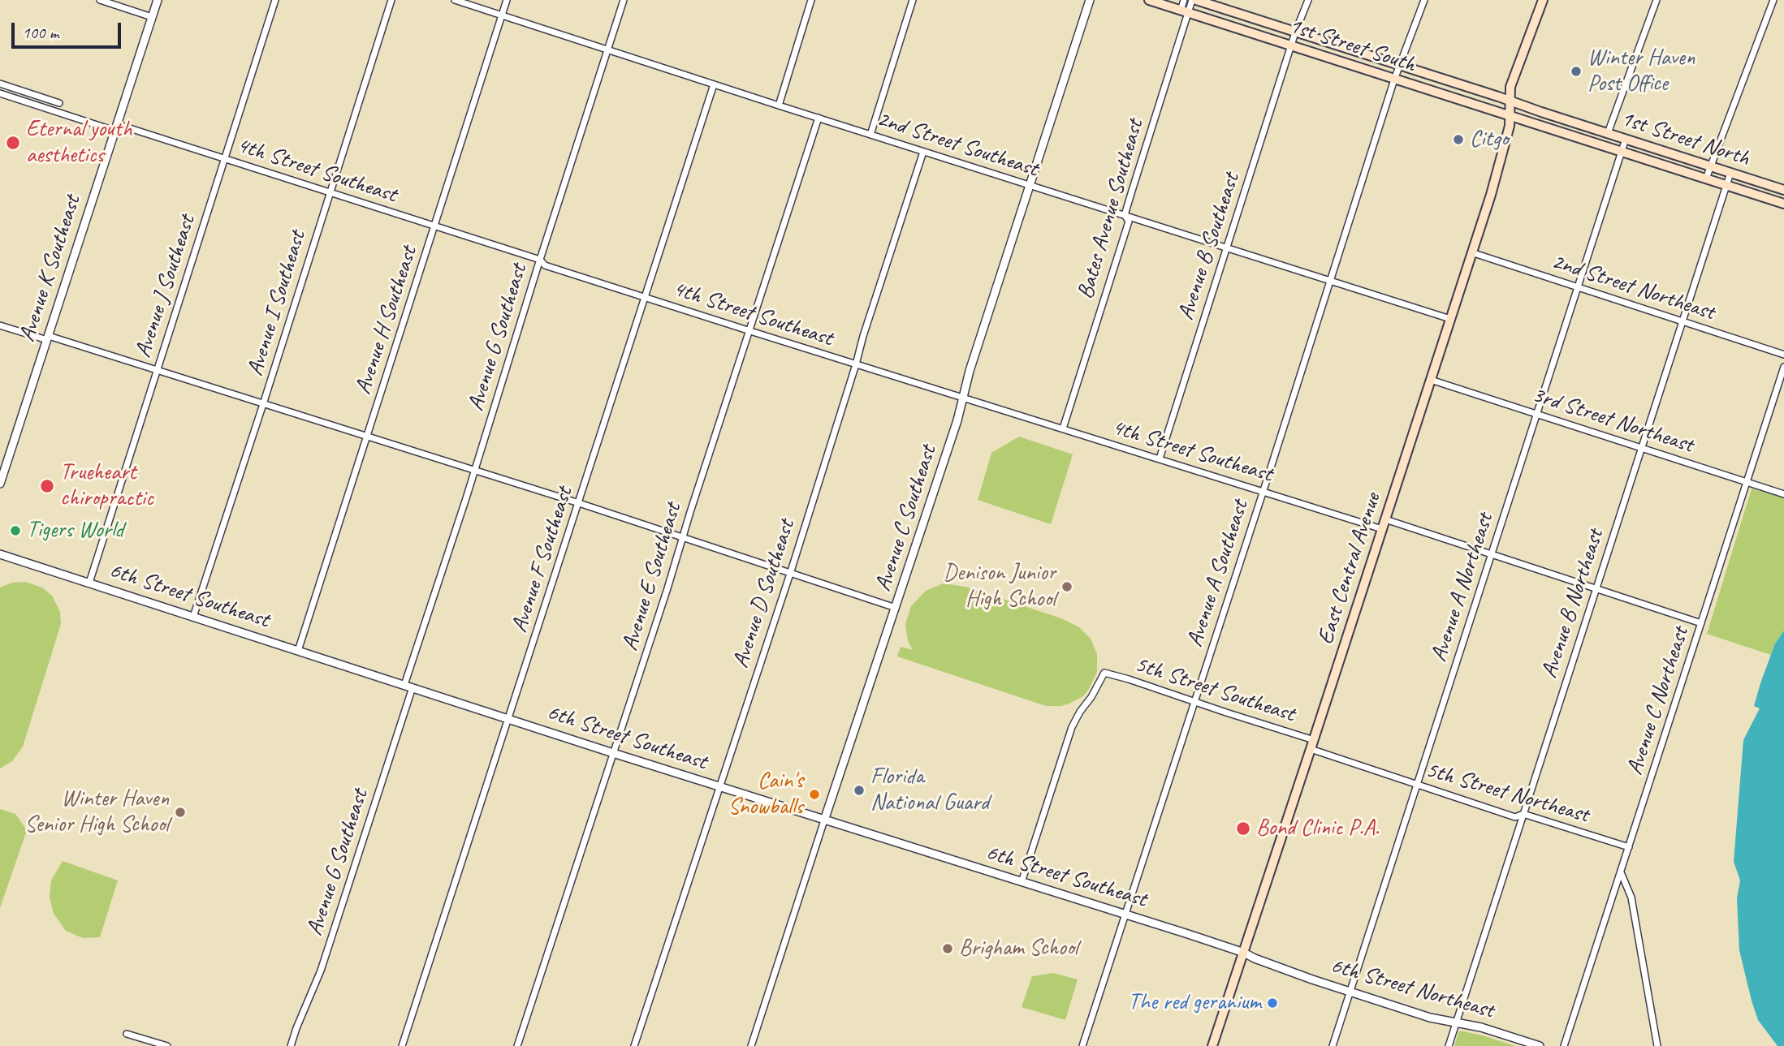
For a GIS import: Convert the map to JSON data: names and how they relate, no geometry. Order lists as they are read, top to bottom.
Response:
{
  "streets": {
    "main road": ["1st Street South", "1st Street North", "East Central Avenue"],
    "street": [
      "2nd Street Southeast",
      "4th Street Southeast",
      "Bates Avenue Southeast",
      "Avenue B Southeast",
      "Avenue K Southeast",
      "Avenue J Southeast",
      "2nd Street Northeast",
      "Avenue I Southeast",
      "Avenue H Southeast",
      "Avenue G Southeast",
      "3rd Street Northeast",
      "Avenue C Southeast",
      "Avenue F Southeast",
      "Avenue A Southeast",
      "Avenue E Southeast",
      "Avenue A Northeast",
      "Avenue D Southeast",
      "6th Street Southeast",
      "Avenue B Northeast",
      "5th Street Southeast",
      "Avenue C Northeast",
      "5th Street Northeast",
      "6th Street Northeast"
    ]
  },
  "crossings": [
    ["1st Street South", "1st Street North"],
    ["1st Street South", "Bates Avenue Southeast"],
    ["1st Street South", "Avenue B Southeast"],
    ["1st Street South", "East Central Avenue"],
    ["1st Street South", "Avenue A Southeast"],
    ["1st Street North", "East Central Avenue"],
    ["1st Street North", "Avenue A Northeast"],
    ["1st Street North", "Avenue B Northeast"],
    ["2nd Street Southeast", "Bates Avenue Southeast"],
    ["2nd Street Southeast", "Avenue B Southeast"],
    ["2nd Street Southeast", "Avenue H Southeast"],
    ["2nd Street Southeast", "Avenue G Southeast"],
    ["2nd Street Southeast", "Avenue C Southeast"],
    ["2nd Street Southeast", "Avenue F Southeast"],
    ["2nd Street Southeast", "East Central Avenue"],
    ["2nd Street Southeast", "Avenue A Southeast"],
    ["2nd Street Southeast", "Avenue E Southeast"],
    ["2nd Street Southeast", "Avenue D Southeast"],
    ["4th Street Southeast", "Bates Avenue Southeast"],
    ["4th Street Southeast", "Avenue B Southeast"],
    ["4th Street Southeast", "Avenue K Southeast"],
    ["4th Street Southeast", "Avenue J Southeast"],
    ["4th Street Southeast", "Avenue I Southeast"],
    ["4th Street Southeast", "Avenue H Southeast"],
    ["4th Street Southeast", "Avenue G Southeast"],
    ["4th Street Southeast", "Avenue C Southeast"],
    ["4th Street Southeast", "Avenue F Southeast"],
    ["4th Street Southeast", "East Central Avenue"],
    ["4th Street Southeast", "Avenue A Southeast"],
    ["4th Street Southeast", "Avenue E Southeast"],
    ["4th Street Southeast", "Avenue D Southeast"],
    ["Avenue J Southeast", "6th Street Southeast"],
    ["2nd Street Northeast", "East Central Avenue"],
    ["2nd Street Northeast", "Avenue A Northeast"],
    ["2nd Street Northeast", "Avenue B Northeast"],
    ["Avenue I Southeast", "6th Street Southeast"],
    ["Avenue H Southeast", "6th Street Southeast"],
    ["Avenue G Southeast", "6th Street Southeast"],
    ["3rd Street Northeast", "East Central Avenue"],
    ["3rd Street Northeast", "Avenue A Northeast"],
    ["3rd Street Northeast", "Avenue B Northeast"],
    ["3rd Street Northeast", "Avenue C Northeast"],
    ["Avenue C Southeast", "6th Street Southeast"],
    ["Avenue F Southeast", "6th Street Southeast"],
    ["East Central Avenue", "6th Street Southeast"],
    ["East Central Avenue", "5th Street Southeast"],
    ["East Central Avenue", "5th Street Northeast"],
    ["East Central Avenue", "6th Street Northeast"],
    ["Avenue A Southeast", "6th Street Southeast"],
    ["Avenue A Southeast", "5th Street Southeast"],
    ["Avenue E Southeast", "6th Street Southeast"],
    ["Avenue A Northeast", "5th Street Northeast"],
    ["Avenue A Northeast", "6th Street Northeast"],
    ["Avenue D Southeast", "6th Street Southeast"],
    ["6th Street Southeast", "5th Street Southeast"],
    ["6th Street Southeast", "6th Street Northeast"],
    ["Avenue B Northeast", "5th Street Northeast"],
    ["Avenue B Northeast", "6th Street Northeast"],
    ["5th Street Southeast", "5th Street Northeast"],
    ["Avenue C Northeast", "5th Street Northeast"]
  ],
  "places": [
    "Winter Haven Post Office",
    "Citgo",
    "Eternal youth aesthetics",
    "Trueheart chiropractic",
    "Tigers World",
    "Denison Junior High School",
    "Florida National Guard",
    "Cain's Snowballs",
    "Winter Haven Senior High School",
    "Bond Clinic P.A.",
    "Brigham School",
    "The red geranium"
  ],
  "scale_bar": "100 m"
}
